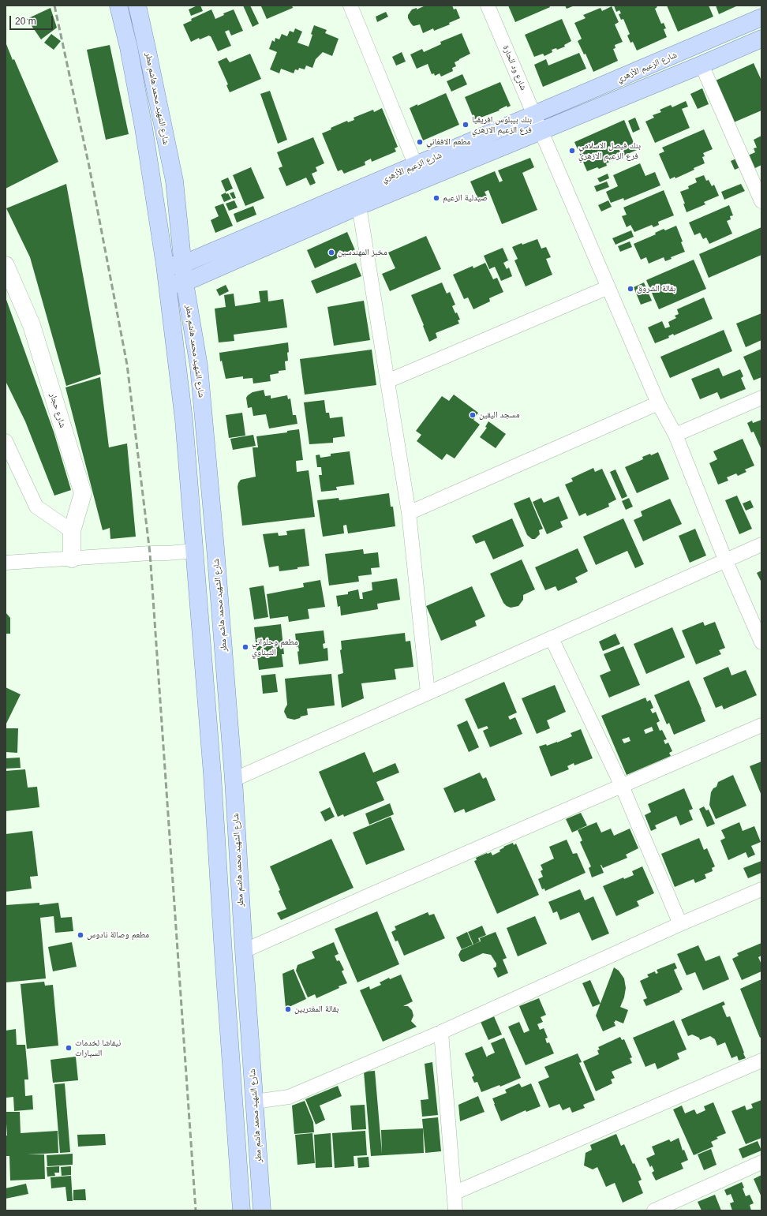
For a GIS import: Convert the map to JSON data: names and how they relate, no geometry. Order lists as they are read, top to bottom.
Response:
{
  "streets": {
    "main road": ["شارع الزعيم الأزهري", "شارع الشهيد محمد هاشم مطر"],
    "street": ["شارع ود الحارة", "شارع حجار"]
  },
  "crossings": [
    ["شارع الزعيم الأزهري", "شارع ود الحارة"],
    ["شارع الزعيم الأزهري", "شارع الشهيد محمد هاشم مطر"]
  ],
  "places": [
    "بنك بيبلوس افريقيا فرع الزعيم الازهري",
    "مطعم الافغاني",
    "بنك فيصل الاسلامي فرع الزعيم الازهري",
    "صيدلية الزعيم",
    "مخبز المهندسين",
    "بقالة الشروق",
    "مسجد اليقين",
    "مطعم وحلواني التيناوي",
    "مطعم وصالة نادوس",
    "بقالة المغتربين",
    "نيفاشا لخدمات السيارات"
  ],
  "scale_bar": "20 m"
}
